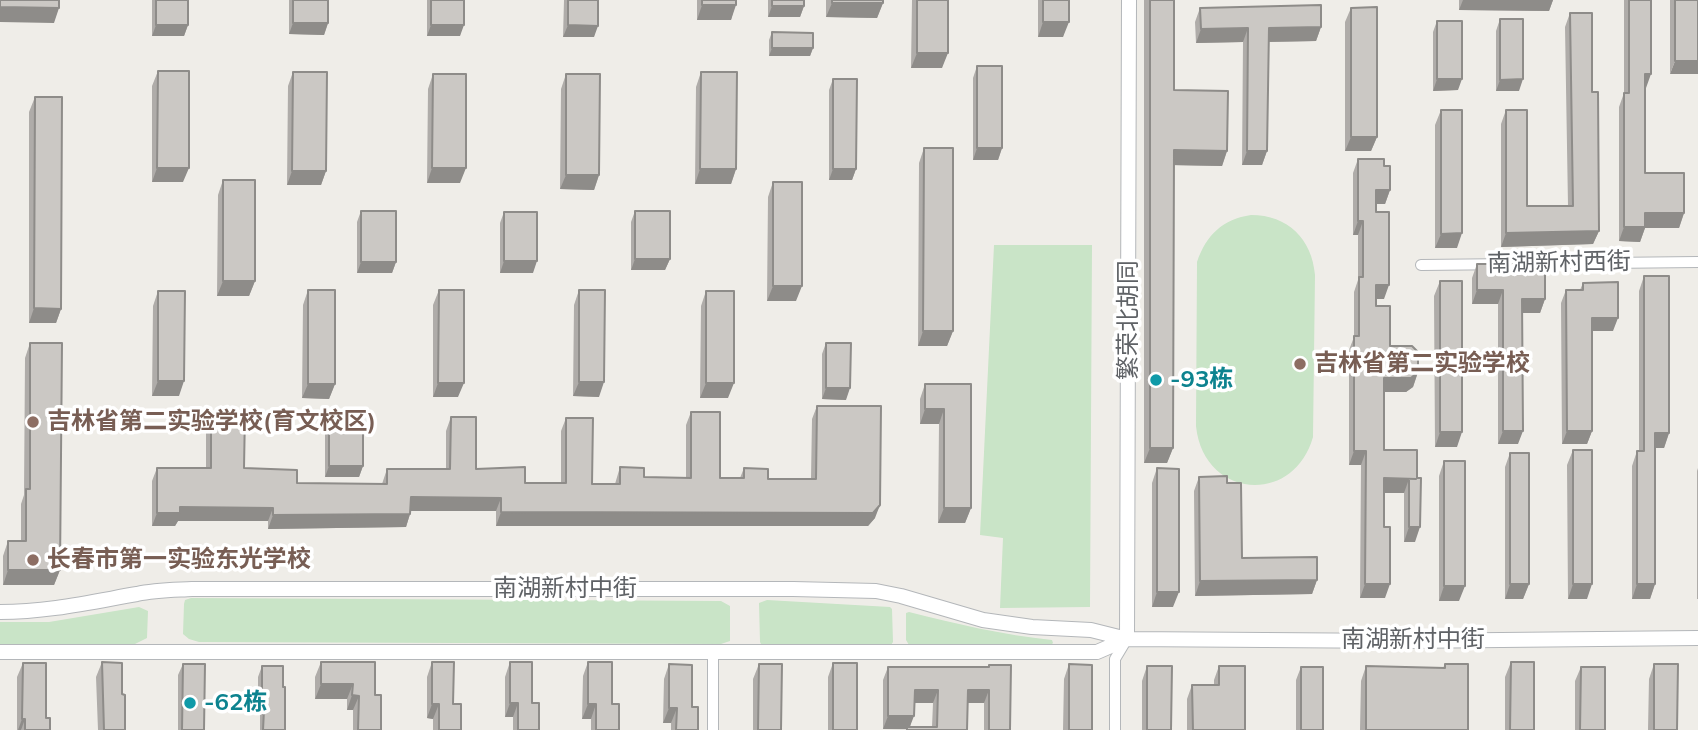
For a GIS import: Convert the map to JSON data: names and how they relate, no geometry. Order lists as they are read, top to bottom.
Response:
{
  "streets": {
    "street": ["南湖新村西街", "繁荣北胡同", "南湖新村中街"]
  },
  "crossings": [
    ["繁荣北胡同", "南湖新村中街"]
  ],
  "places": [
    "吉林省第二实验学校",
    "-93栋",
    "吉林省第二实验学校(育文校区)",
    "长春市第一实验东光学校",
    "-62栋"
  ]
}
